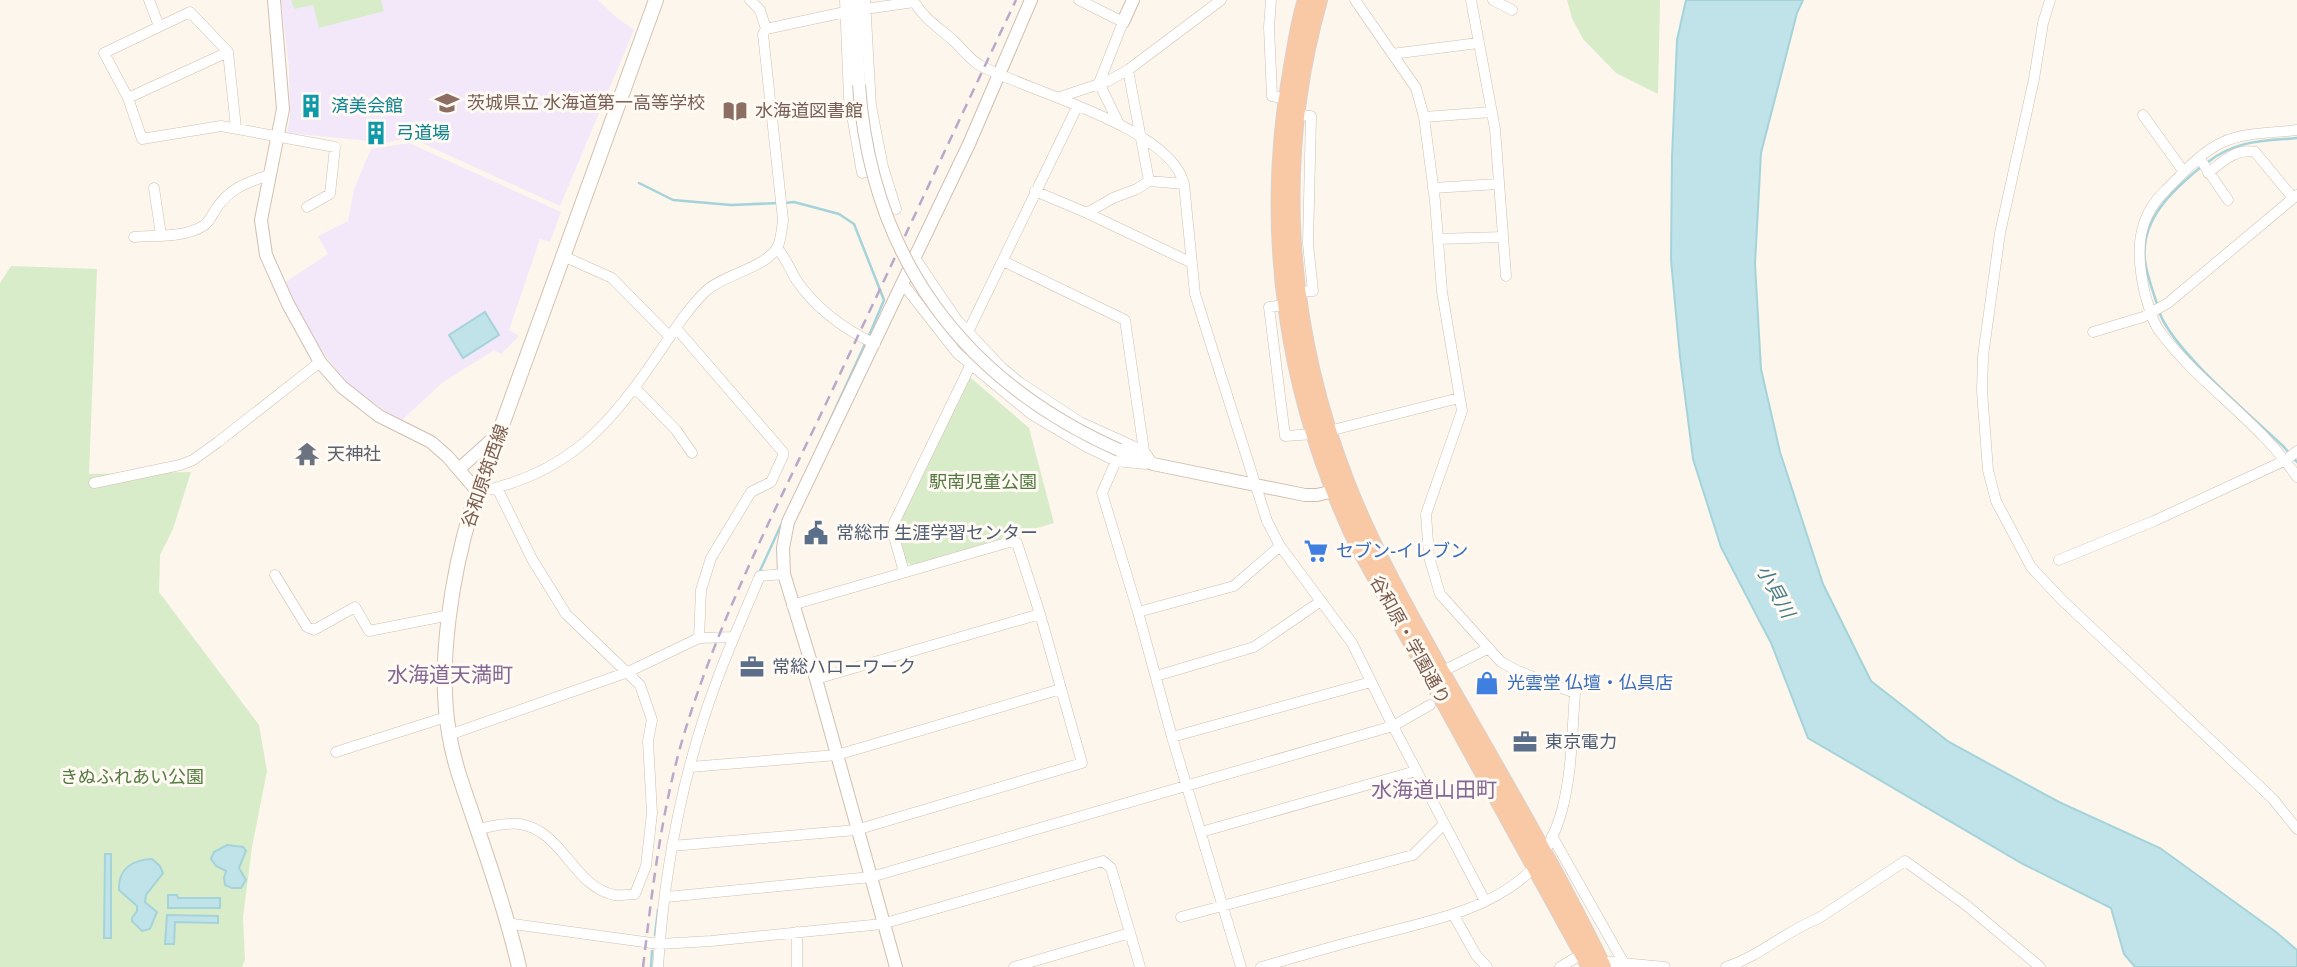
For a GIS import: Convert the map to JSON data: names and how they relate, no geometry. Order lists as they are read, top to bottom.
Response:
{
  "streets": {
    "highway": ["谷和原・学園通り"],
    "main road": ["谷和原筑西線"]
  },
  "districts": ["水海道天満町", "水海道山田町"],
  "water": ["小貝川"],
  "parks": ["駅南児童公園", "きぬふれあい公園"],
  "places": {
    "school or university": ["茨城県立 水海道第一高等学校"],
    "building": ["済美会館", "弓道場"],
    "library": ["水海道図書館"],
    "temple": ["天神社"],
    "public building": ["常総市 生涯学習センター"],
    "supermarket": ["セブン-イレブン"],
    "office": ["常総ハローワーク", "東京電力"],
    "shop": ["光雲堂 仏壇・仏具店"]
  }
}
